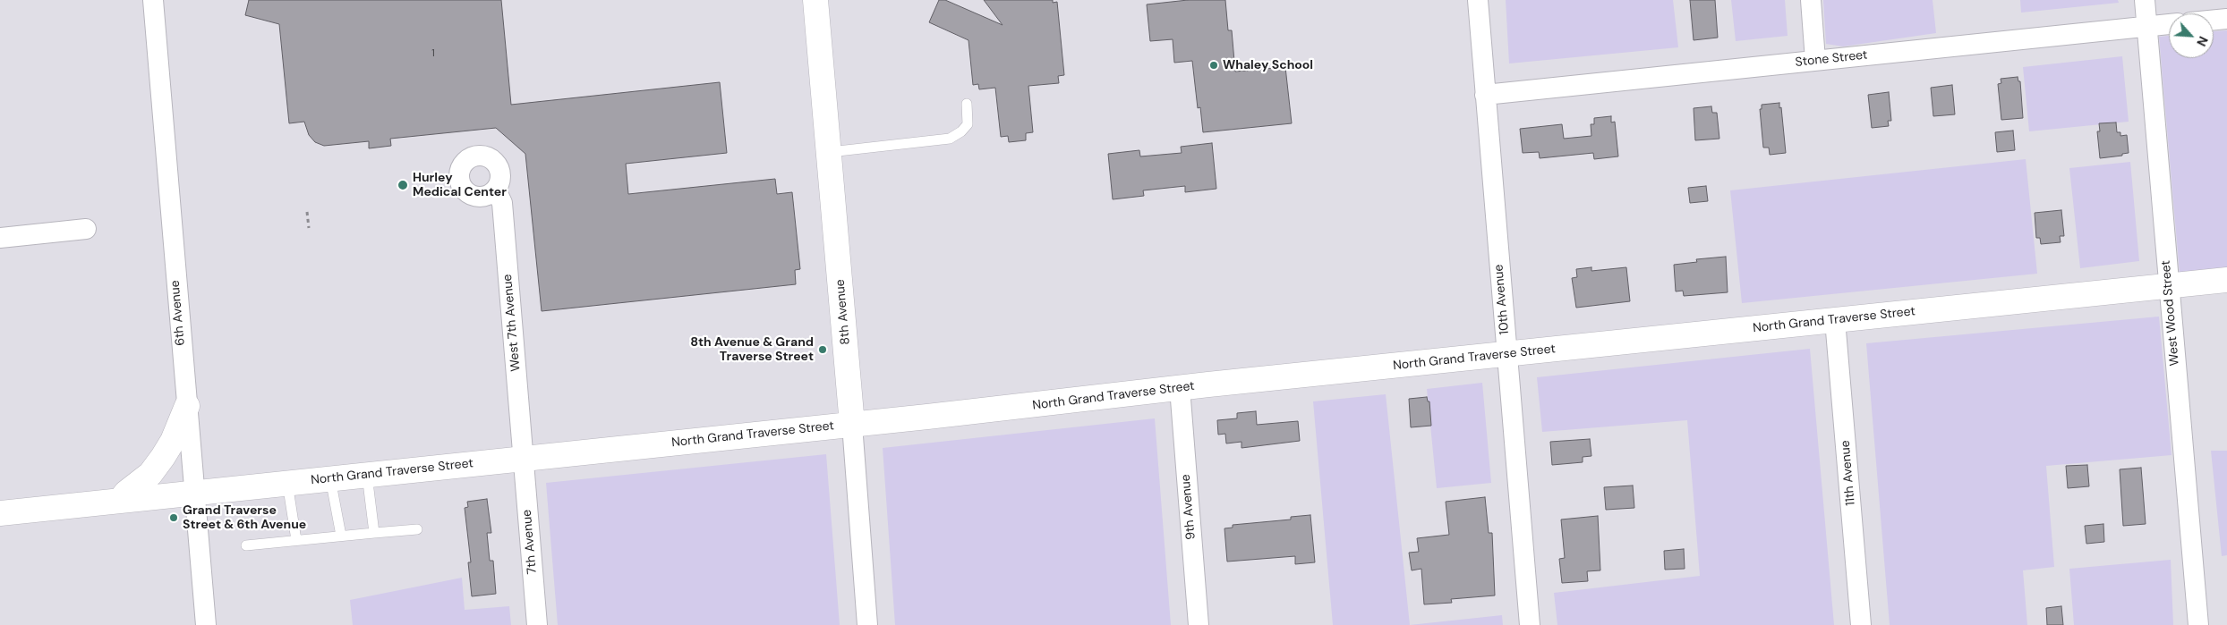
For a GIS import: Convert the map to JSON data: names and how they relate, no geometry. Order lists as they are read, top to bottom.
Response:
{
  "streets": {
    "street": [
      "Stone Street",
      "10th Avenue",
      "8th Avenue",
      "6th Avenue",
      "West Wood Street",
      "North Grand Traverse Street",
      "West 7th Avenue",
      "11th Avenue",
      "9th Avenue",
      "7th Avenue"
    ]
  },
  "crossings": [
    ["Stone Street", "10th Avenue"],
    ["Stone Street", "West Wood Street"],
    ["10th Avenue", "North Grand Traverse Street"],
    ["8th Avenue", "North Grand Traverse Street"],
    ["6th Avenue", "North Grand Traverse Street"],
    ["West Wood Street", "North Grand Traverse Street"],
    ["North Grand Traverse Street", "West 7th Avenue"],
    ["North Grand Traverse Street", "11th Avenue"],
    ["North Grand Traverse Street", "9th Avenue"],
    ["North Grand Traverse Street", "7th Avenue"],
    ["West 7th Avenue", "7th Avenue"]
  ],
  "places": [
    "Whaley School",
    "Hurley Medical Center",
    "8th Avenue & Grand Traverse Street",
    "Grand Traverse Street & 6th Avenue"
  ],
  "house_numbers": ["1"],
  "north": "bottom right"
}
